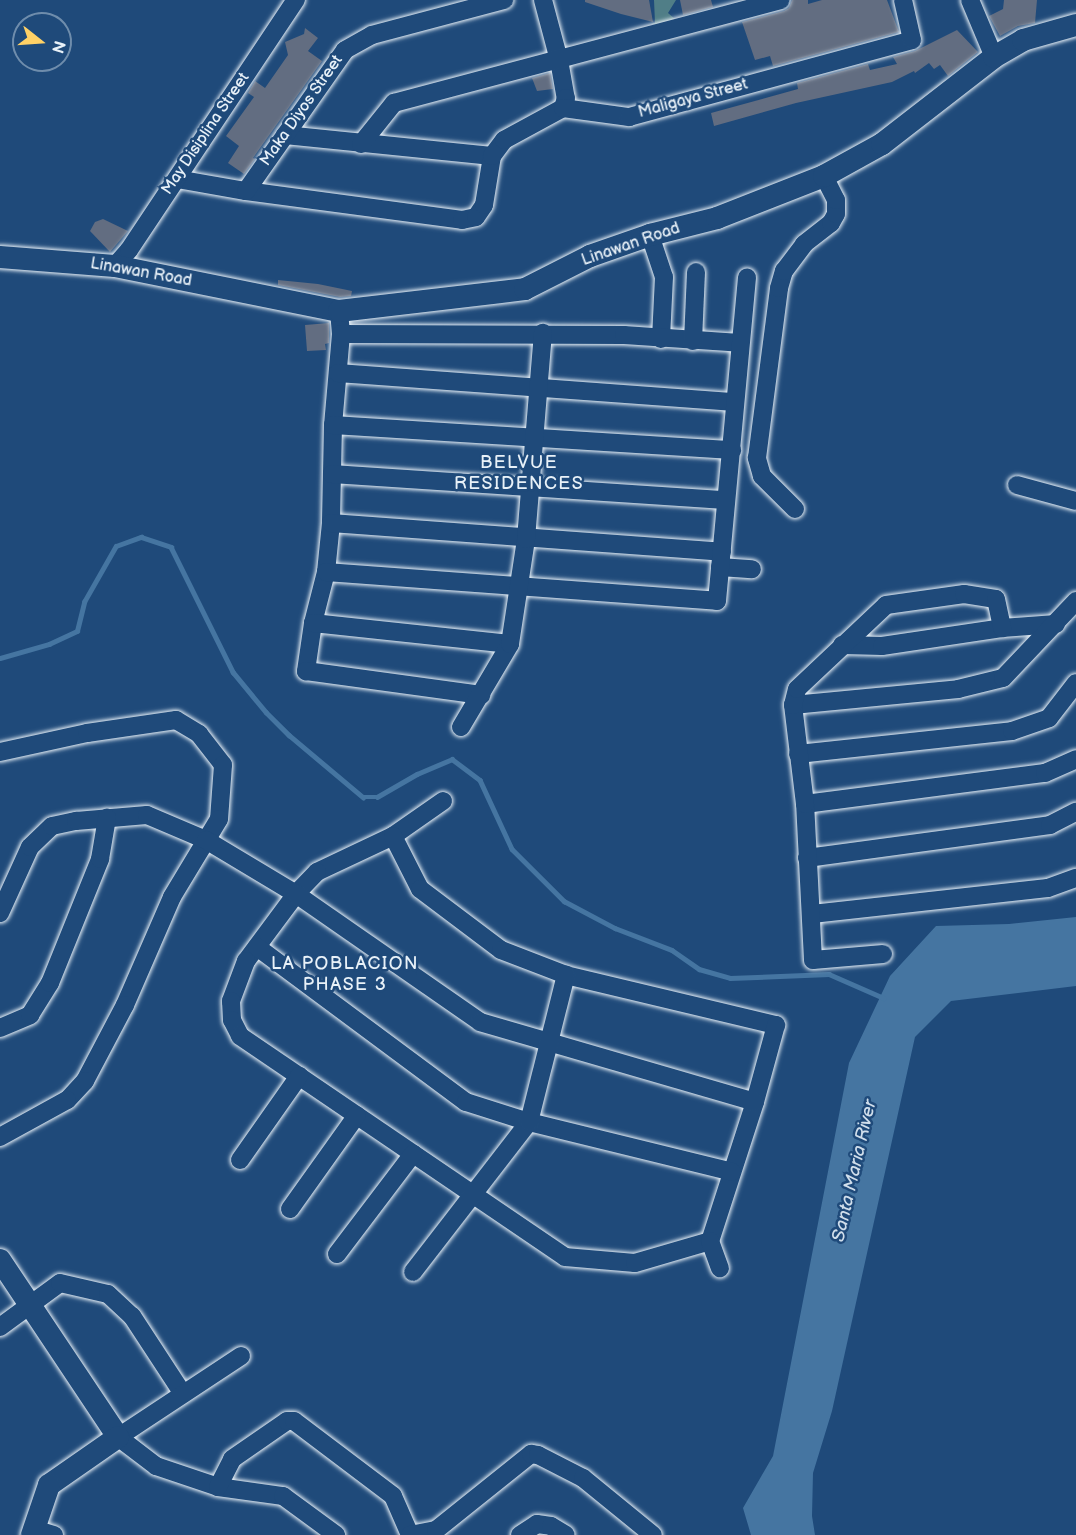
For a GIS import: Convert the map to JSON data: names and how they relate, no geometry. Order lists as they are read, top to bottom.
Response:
{
  "streets": {
    "street": [
      "Maligaya Street",
      "Maka Diyos Street",
      "May Disiplina Street",
      "Linawan Road"
    ]
  },
  "crossings": [
    ["May Disiplina Street", "Linawan Road"]
  ],
  "districts": ["BELVUE RESIDENCES", "LA POBLACION PHASE 3"],
  "water": ["Santa Maria River"],
  "north": "right"
}
